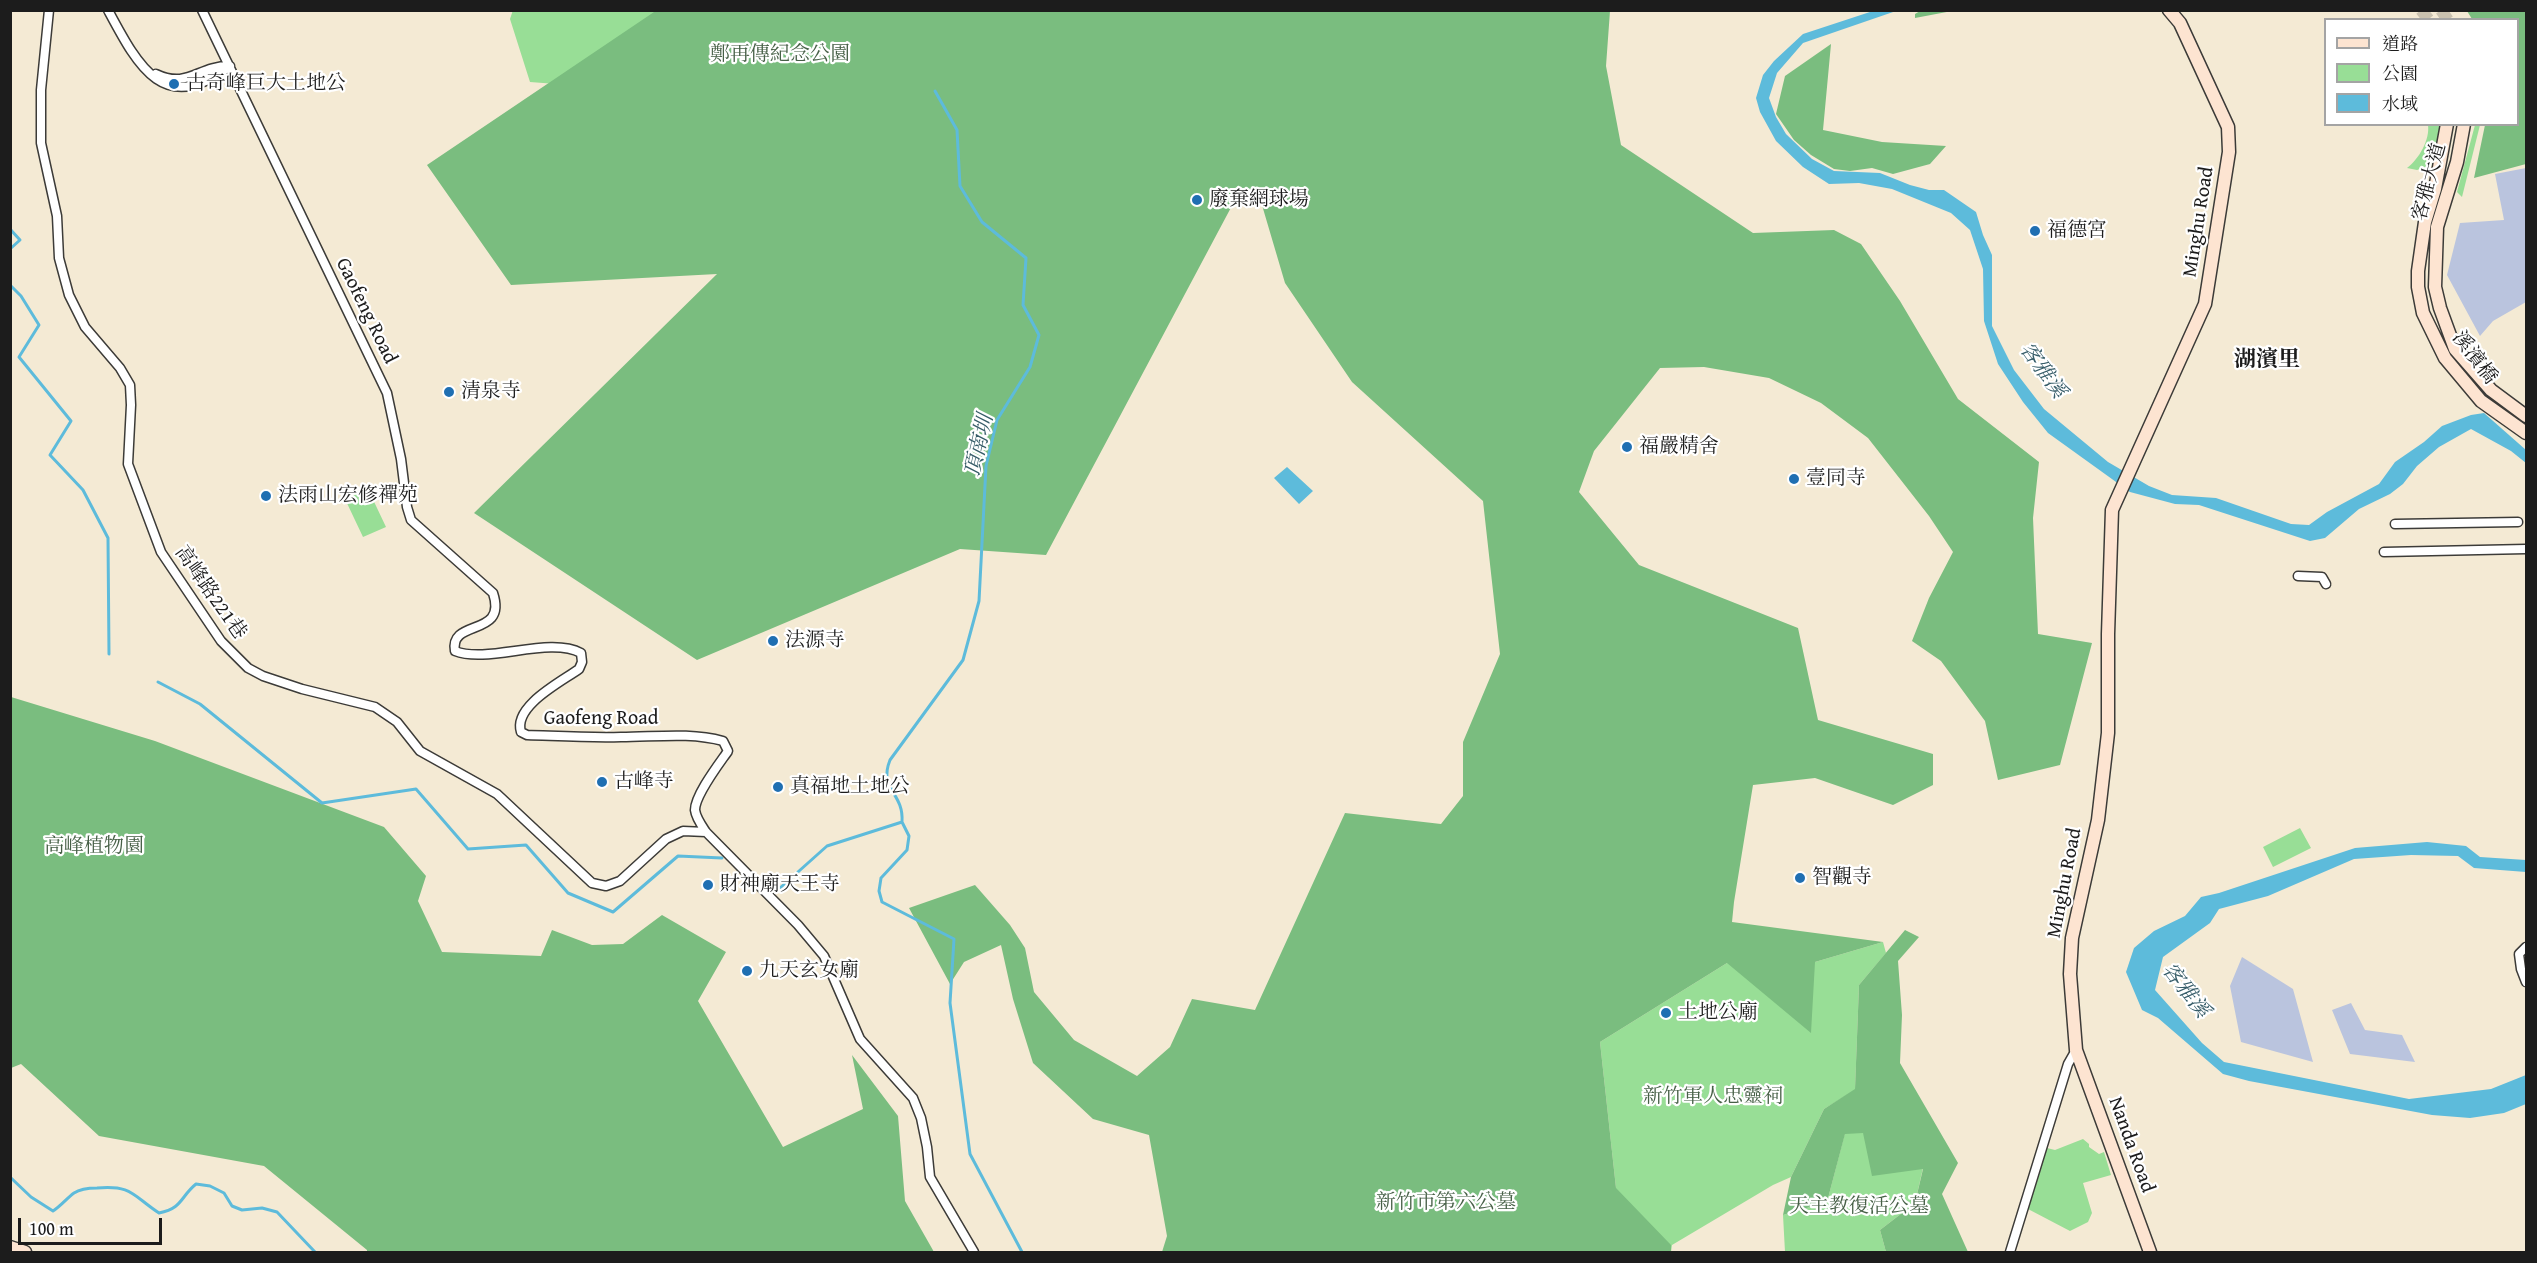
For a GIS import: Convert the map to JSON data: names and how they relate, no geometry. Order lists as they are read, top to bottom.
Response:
{
  "streets": {
    "main road": [
      "客雅大道",
      "Minghu Road",
      "溪濱橋",
      "Nanda Road"
    ],
    "street": ["Gaofeng Road", "高峰路221巷"]
  },
  "crossings": [
    ["客雅大道", "溪濱橋"],
    ["Minghu Road", "Nanda Road"],
    ["Gaofeng Road", "高峰路221巷"]
  ],
  "districts": ["湖濱里"],
  "water": ["客雅溪", "頂南圳"],
  "parks": [
    "鄭再傳紀念公園",
    "高峰植物園",
    "新竹軍人忠靈祠",
    "新竹市第六公墓",
    "天主教復活公墓"
  ],
  "places": [
    "古奇峰巨大土地公",
    "廢棄網球場",
    "福德宮",
    "清泉寺",
    "福嚴精舍",
    "壹同寺",
    "法雨山宏修禪苑",
    "法源寺",
    "古峰寺",
    "真福地土地公",
    "智觀寺",
    "財神廟天王寺",
    "九天玄女廟",
    "土地公廟"
  ],
  "legend": ["道路", "公園", "水域"],
  "scale_bar": "100 m"
}
